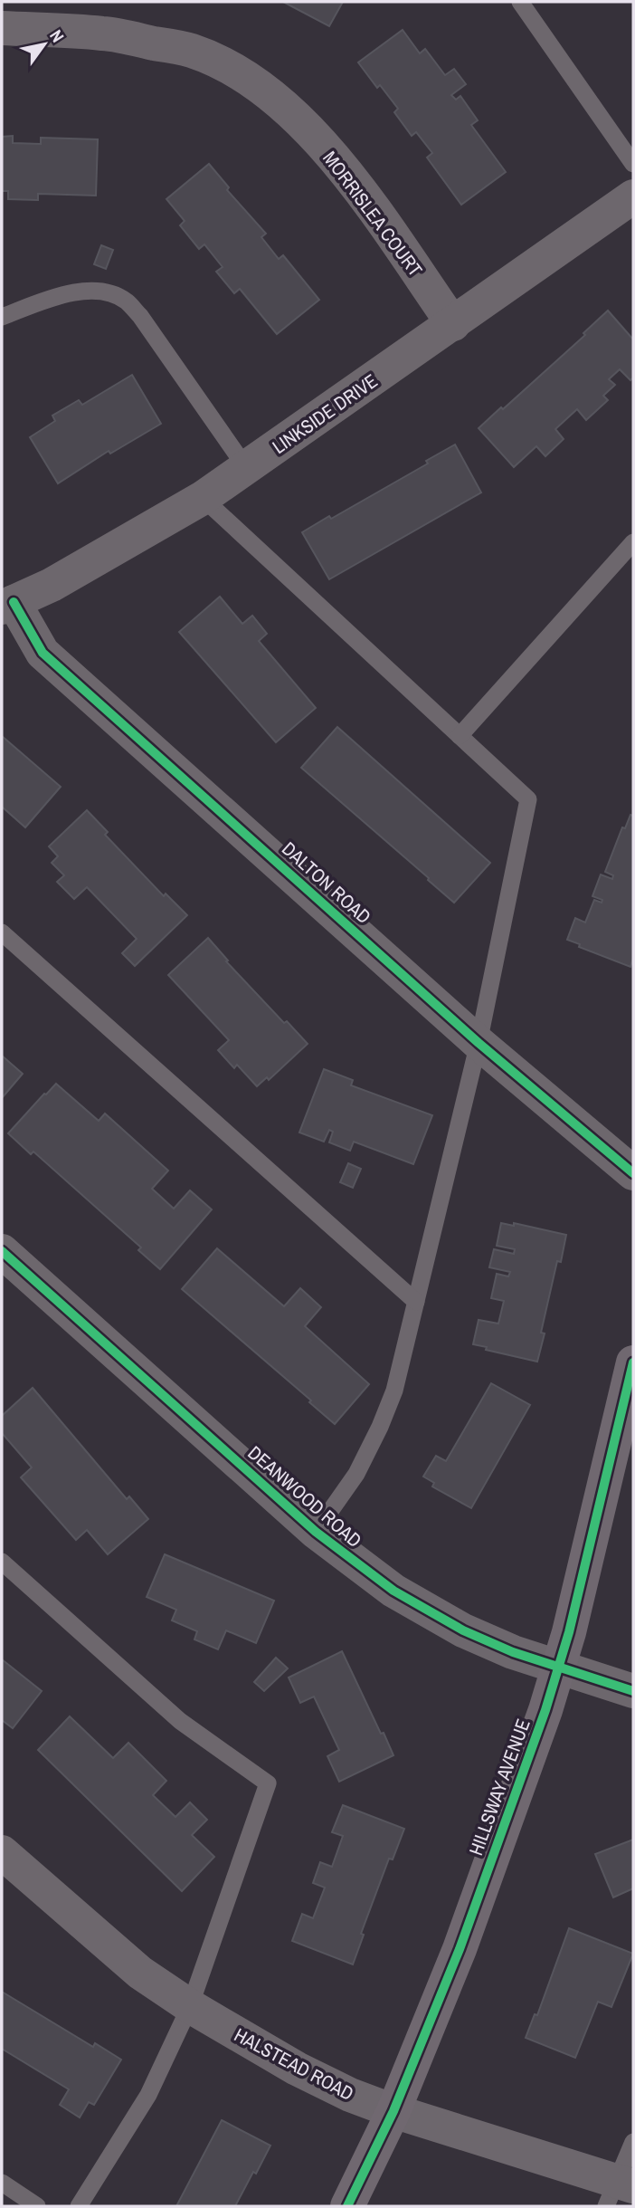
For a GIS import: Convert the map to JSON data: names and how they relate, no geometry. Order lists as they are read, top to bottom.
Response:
{
  "streets": {
    "street": [
      "MORRISLEA COURT",
      "LINKSIDE DRIVE",
      "DALTON ROAD",
      "DEANWOOD ROAD",
      "HILLSWAY AVENUE",
      "HALSTEAD ROAD"
    ]
  },
  "crossings": [
    ["MORRISLEA COURT", "LINKSIDE DRIVE"],
    ["LINKSIDE DRIVE", "DALTON ROAD"],
    ["DEANWOOD ROAD", "HILLSWAY AVENUE"],
    ["HILLSWAY AVENUE", "HALSTEAD ROAD"]
  ],
  "north": "top right"
}
